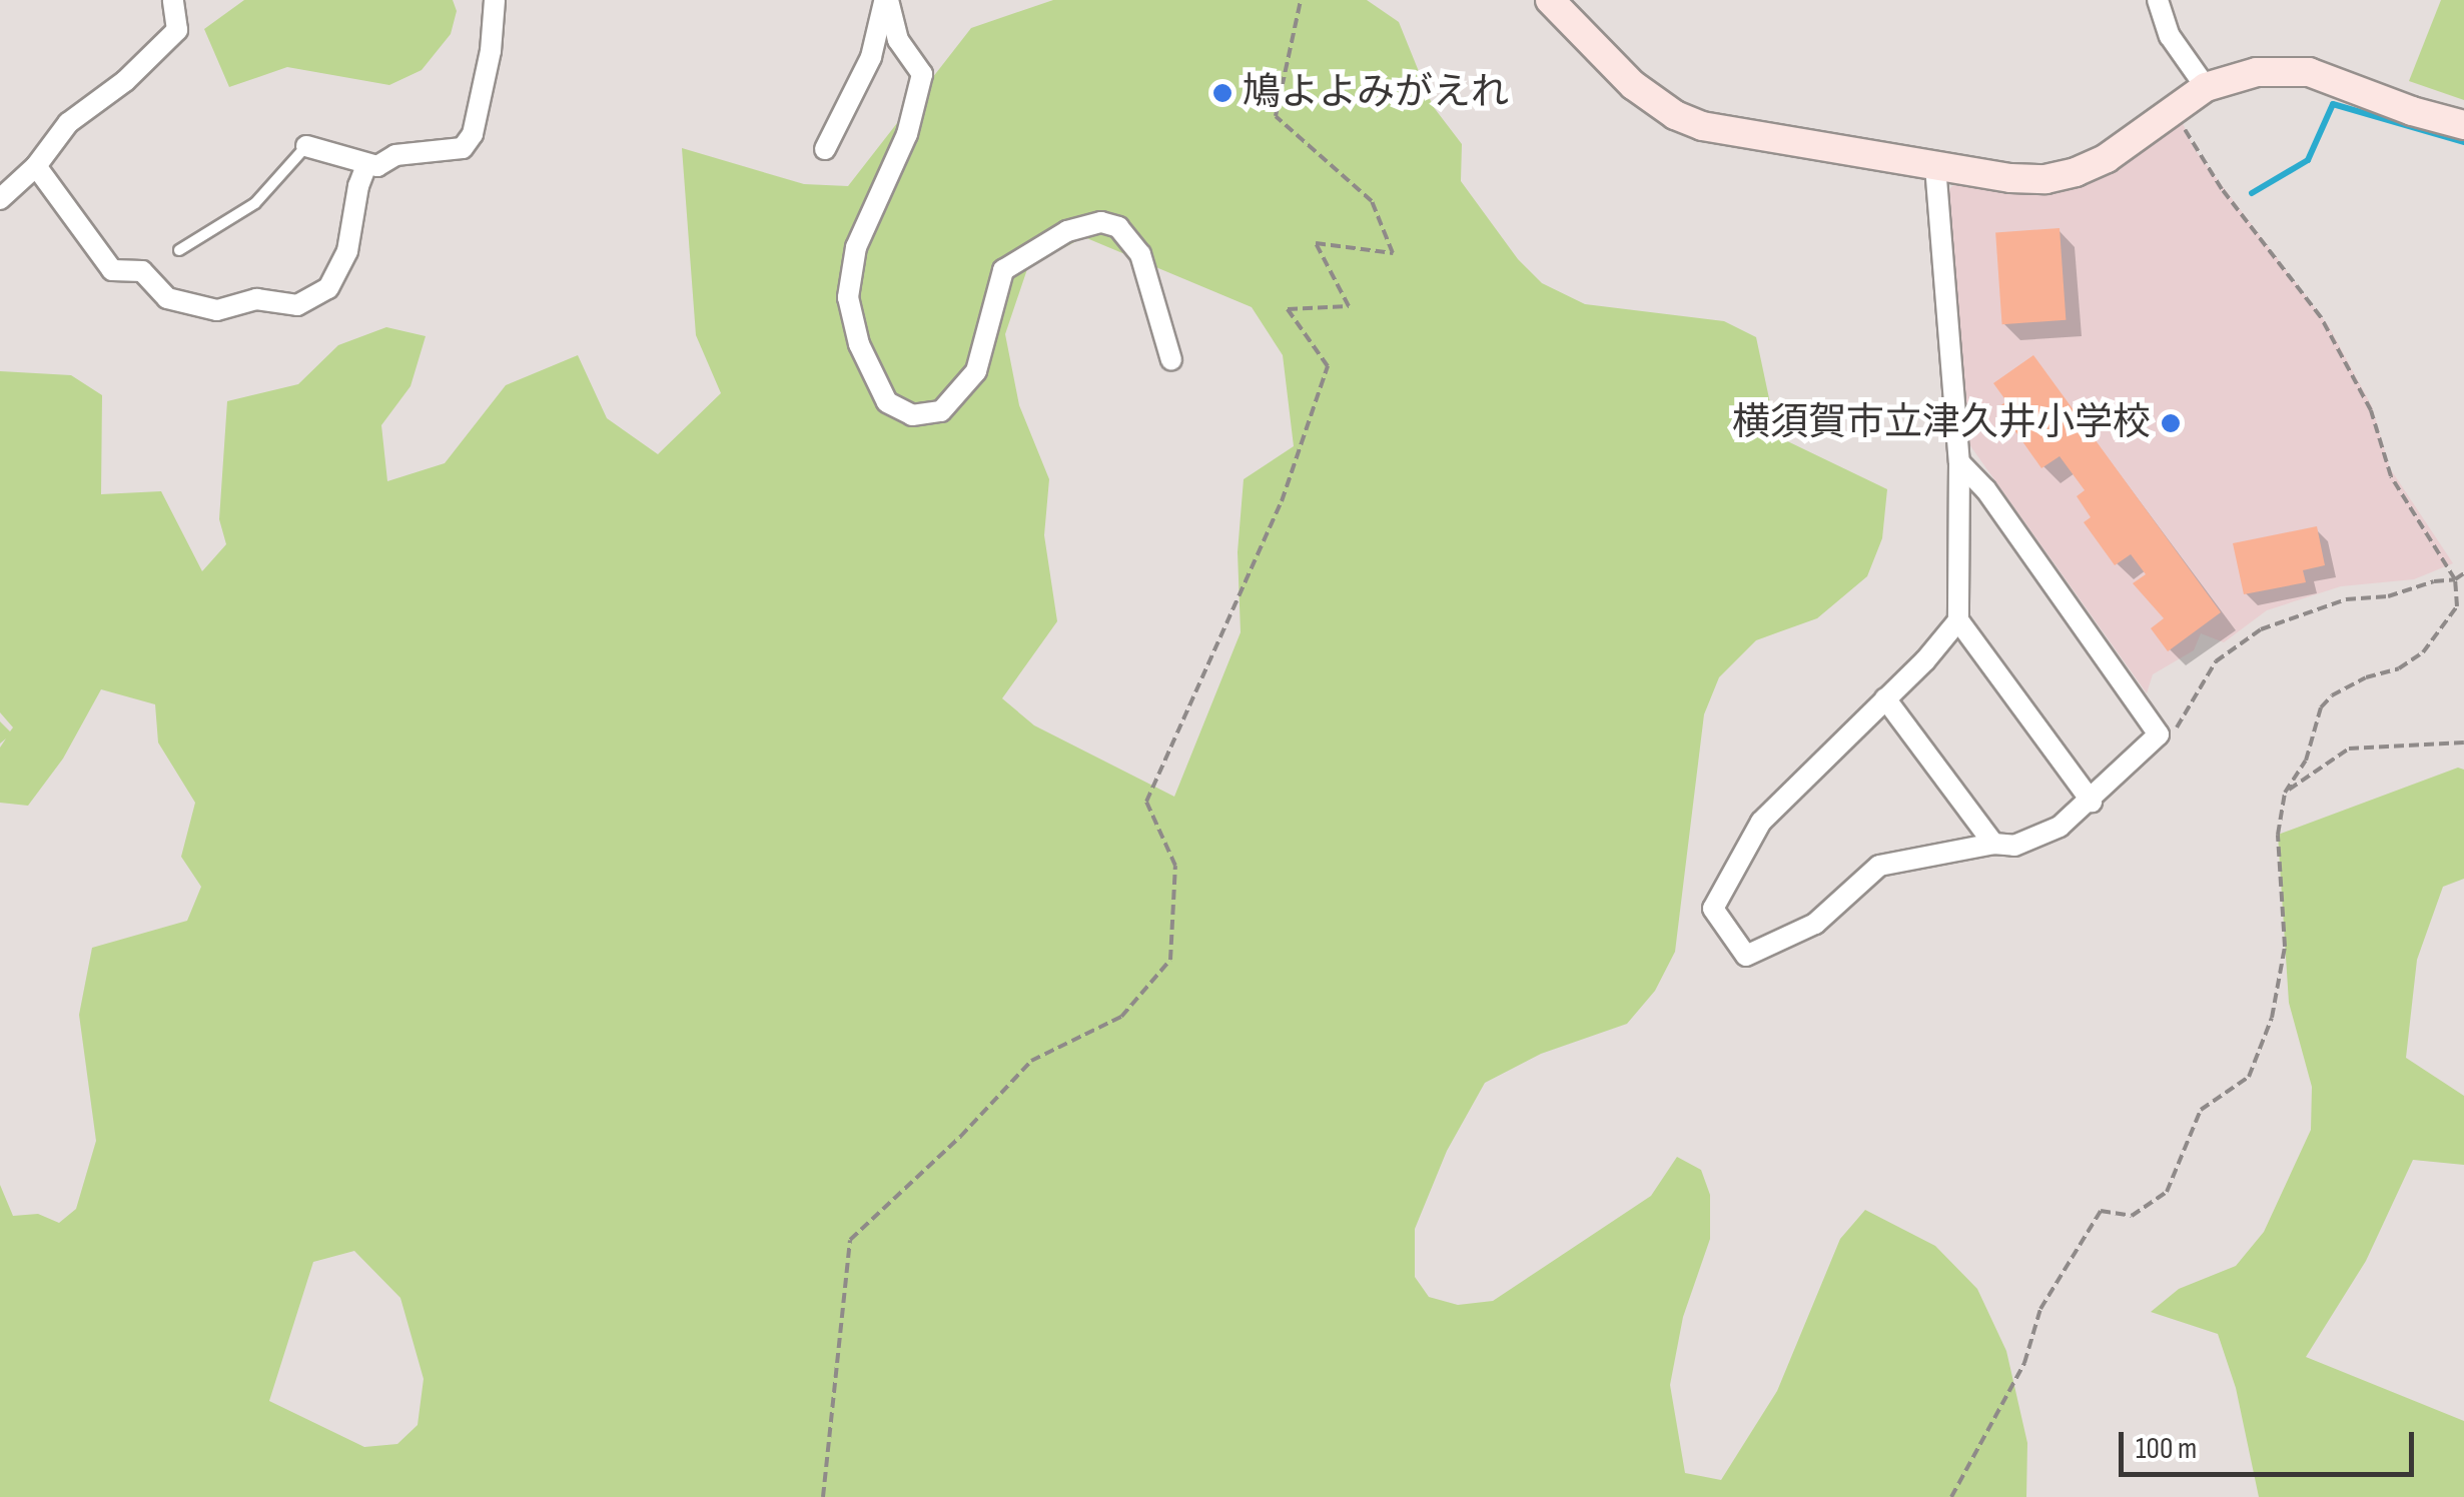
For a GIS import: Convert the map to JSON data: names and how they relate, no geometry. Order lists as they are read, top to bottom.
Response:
{
  "places": ["鳩よよみがえれ", "横須賀市立津久井小学校"],
  "scale_bar": "100 m"
}
